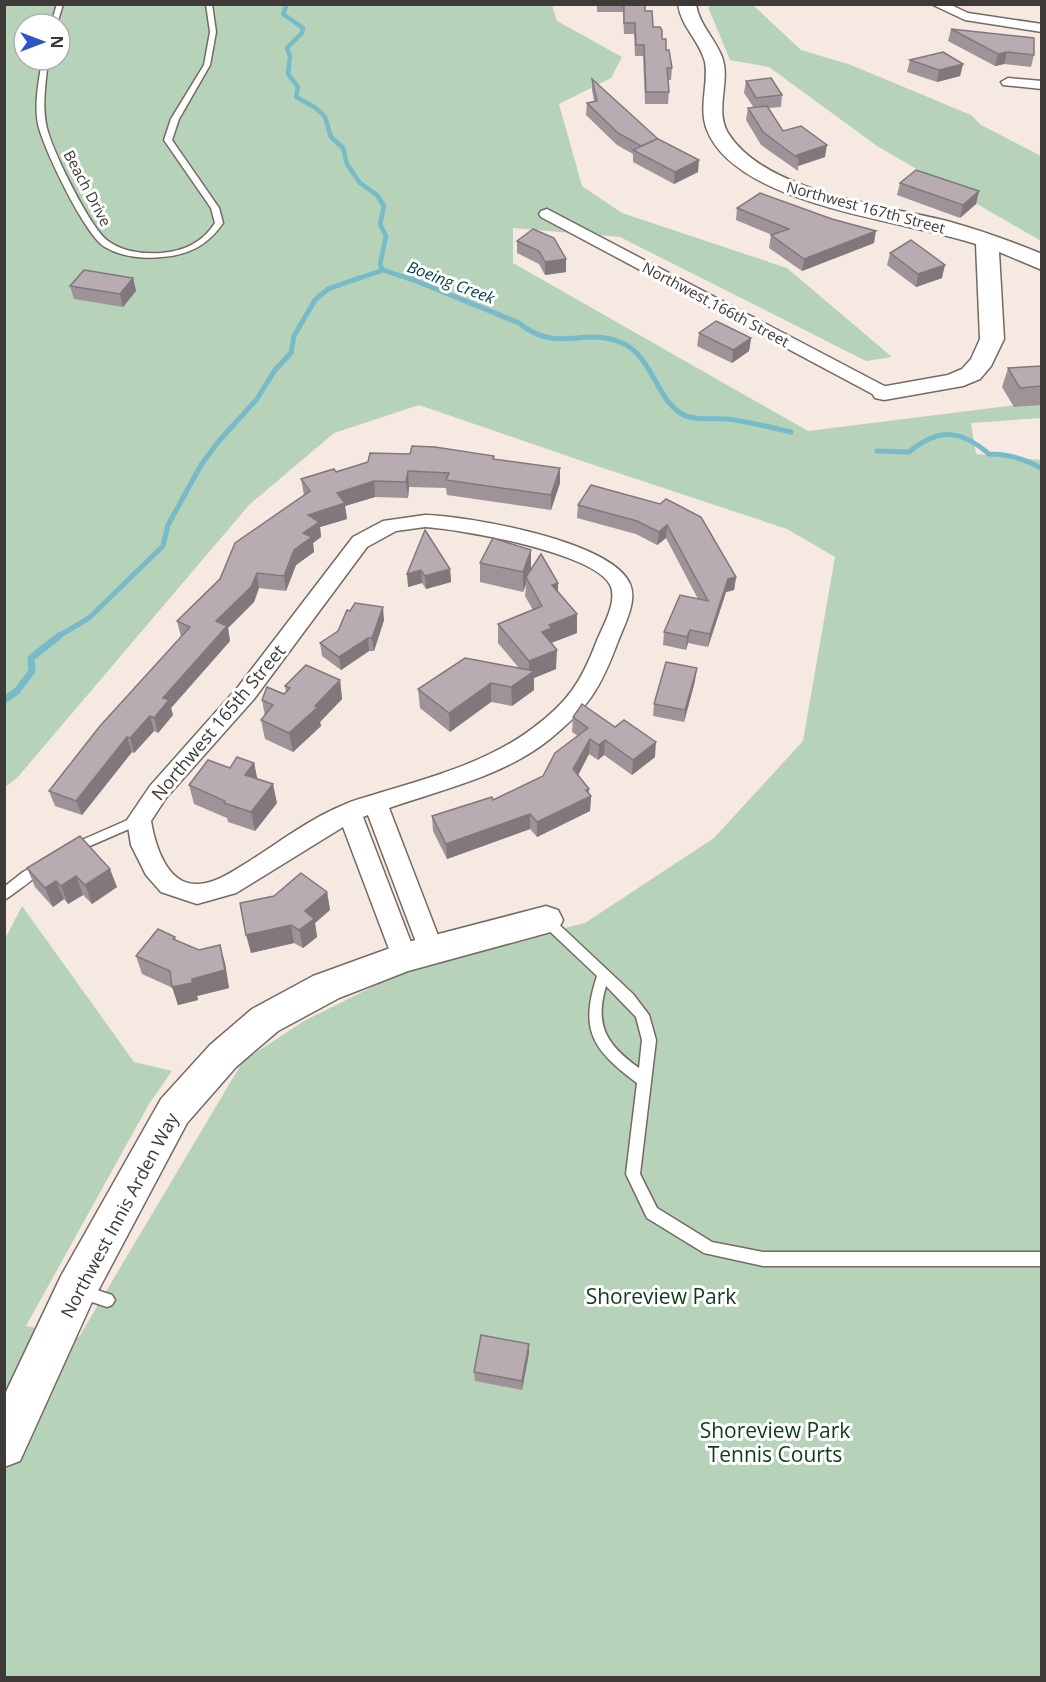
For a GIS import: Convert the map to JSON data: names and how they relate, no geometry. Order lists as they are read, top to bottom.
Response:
{
  "streets": {
    "street": [
      "Northwest 167th Street",
      "Northwest 166th Street",
      "Northwest 165th Street",
      "Northwest Innis Arden Way"
    ],
    "lane": ["Beach Drive"]
  },
  "water": ["Boeing Creek"],
  "parks": ["Shoreview Park", "Shoreview Park Tennis Courts"],
  "north": "right"
}
